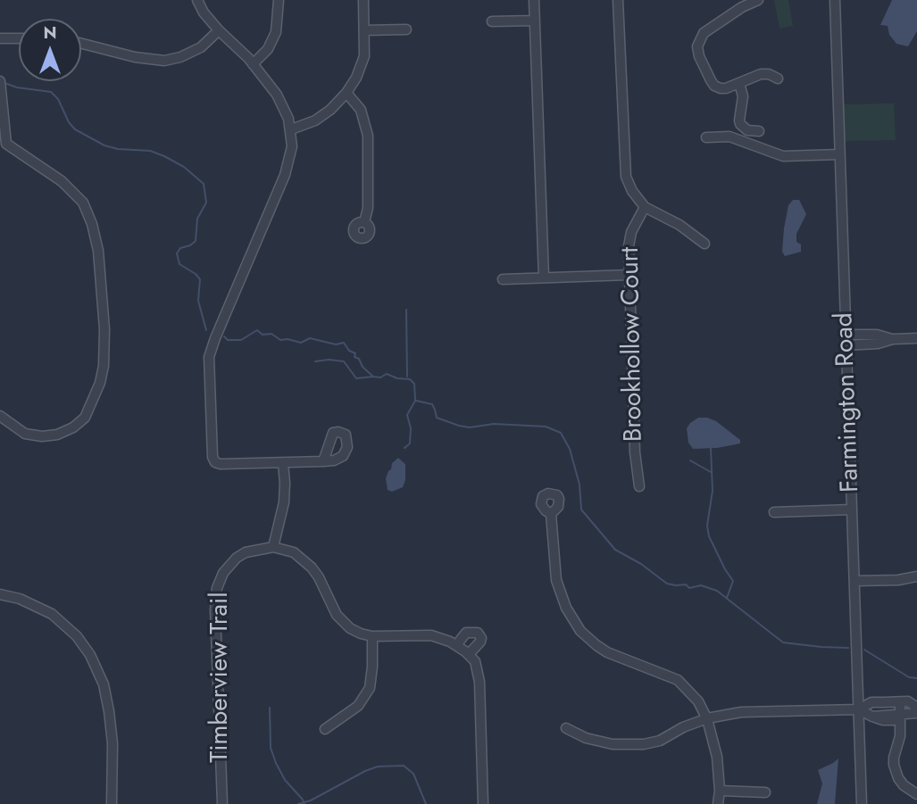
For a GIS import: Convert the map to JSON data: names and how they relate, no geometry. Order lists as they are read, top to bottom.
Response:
{
  "streets": {
    "street": ["Brookhollow Court", "Farmington Road", "Timberview Trail"]
  },
  "north": "top"
}
